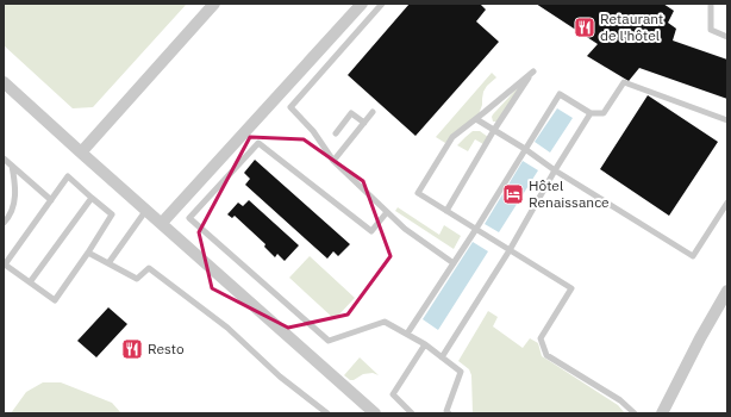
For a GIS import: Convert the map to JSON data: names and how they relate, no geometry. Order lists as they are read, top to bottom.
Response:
{
  "places": {
    "restaurant": ["Retaurant de l'hôtel", "Resto"],
    "hotel": ["Hôtel Renaissance"]
  }
}
